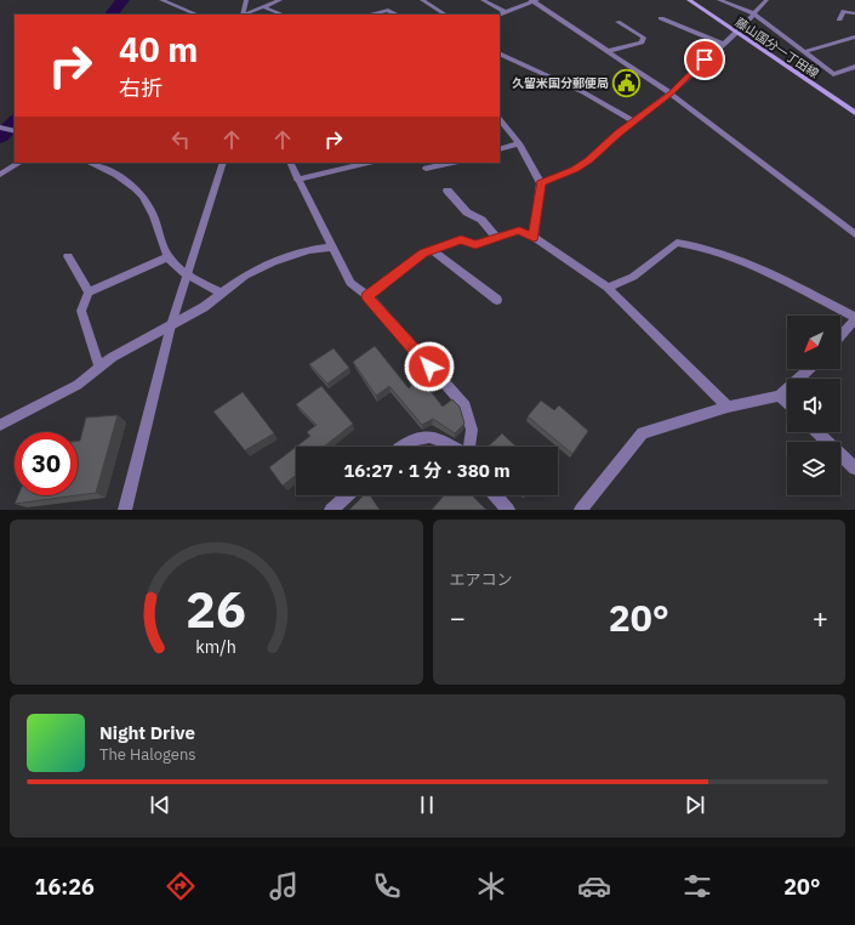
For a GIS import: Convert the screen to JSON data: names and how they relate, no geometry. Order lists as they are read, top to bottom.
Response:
{
  "streets": {
    "main road": ["藤山国分一丁田線"]
  },
  "places": {
    "public building": ["久留米国分郵便局"]
  },
  "north": "bottom left",
  "page": {
    "turn": ["40 m", "右折"],
    "limit": "30",
    "trip": "16:27 · 1 分 · 380 m",
    "tile": "エアコン",
    "heat": ["−", "20°", "+"],
    "song": ["Night Drive", "The Halogens"],
    "tabs": ["16:26", "20°"],
    "gauge": ["26", "km/h"]
  }
}
